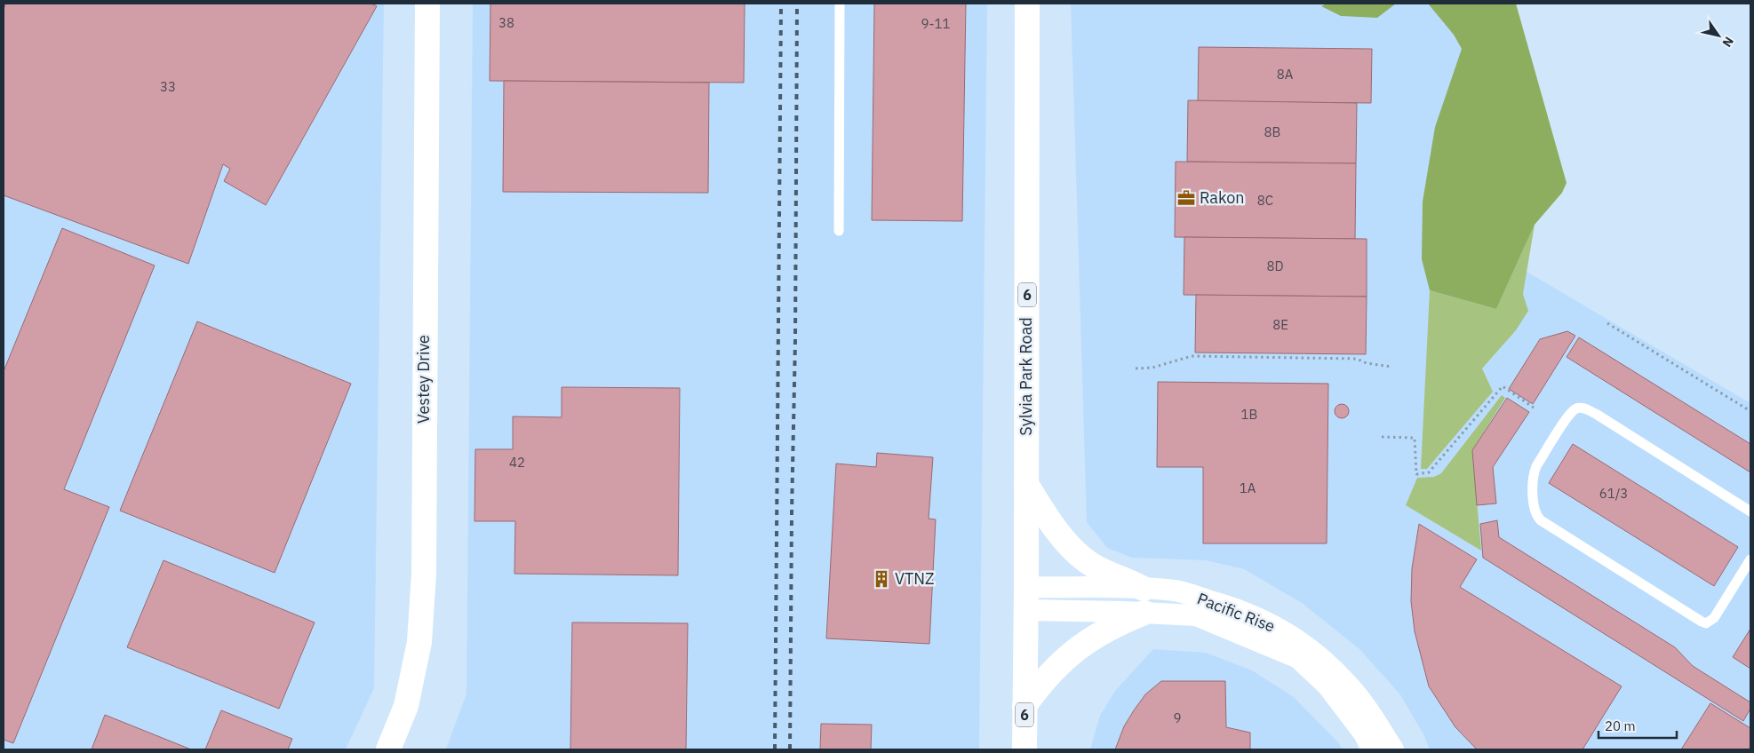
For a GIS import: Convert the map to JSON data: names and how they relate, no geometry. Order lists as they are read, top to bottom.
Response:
{
  "streets": {
    "main road": ["6", "Sylvia Park Road", "Vestey Drive"],
    "street": ["Pacific Rise"]
  },
  "crossings": [
    ["Sylvia Park Road", "Pacific Rise"]
  ],
  "places": {
    "office": ["Rakon"],
    "building": ["VTNZ"]
  },
  "house_numbers": [
    "38",
    "9-11",
    "8A",
    "33",
    "8B",
    "8C",
    "8D",
    "8E",
    "1B",
    "42",
    "1A",
    "61/3",
    "9"
  ],
  "scale_bar": "20 m",
  "north": "bottom right"
}
